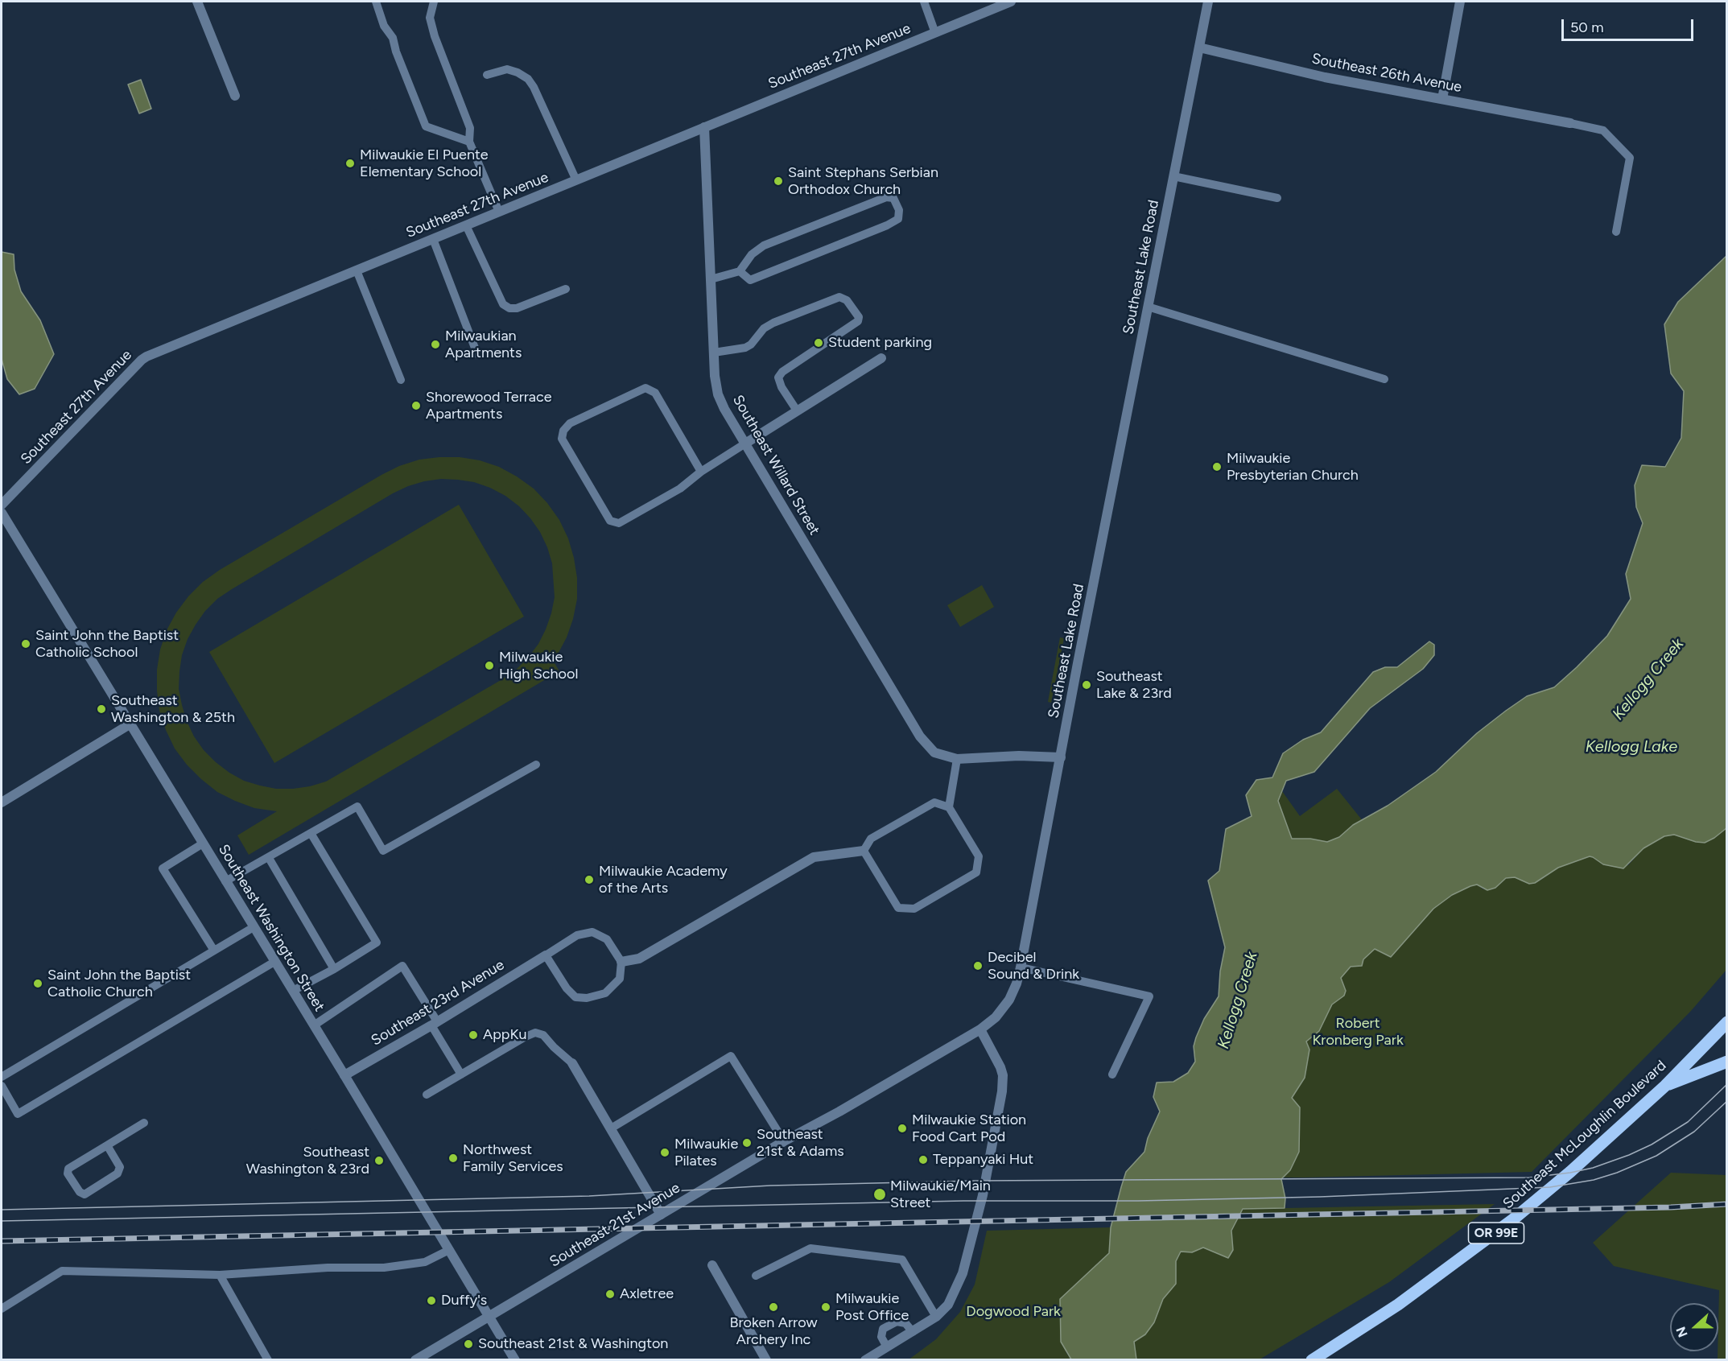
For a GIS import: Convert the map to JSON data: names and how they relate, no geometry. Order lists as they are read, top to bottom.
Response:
{
  "streets": {
    "main road": ["Southeast McLoughlin Boulevard", "OR 99E"],
    "street": [
      "Southeast 27th Avenue",
      "Southeast 26th Avenue",
      "Southeast Lake Road",
      "Southeast Willard Street",
      "Southeast Washington Street",
      "Southeast 23rd Avenue",
      "Southeast 21st Avenue"
    ]
  },
  "crossings": [
    ["Southeast 27th Avenue", "Southeast Willard Street"],
    ["Southeast 26th Avenue", "Southeast Lake Road"],
    ["Southeast Lake Road", "Southeast 21st Avenue"],
    ["Southeast Washington Street", "Southeast 23rd Avenue"],
    ["Southeast Washington Street", "Southeast 21st Avenue"]
  ],
  "water": ["Kellogg Creek", "Kellogg Lake"],
  "parks": ["Robert Kronberg Park", "Dogwood Park"],
  "places": [
    "Milwaukie El Puente Elementary School",
    "Saint Stephans Serbian Orthodox Church",
    "Student parking",
    "Milwaukian Apartments",
    "Shorewood Terrace Apartments",
    "Milwaukie Presbyterian Church",
    "Saint John the Baptist Catholic School",
    "Milwaukie High School",
    "Southeast Lake & 23rd",
    "Southeast Washington & 25th",
    "Milwaukie Academy of the Arts",
    "Decibel Sound & Drink",
    "Saint John the Baptist Catholic Church",
    "AppKu",
    "Milwaukie Station Food Cart Pod",
    "Southeast 21st & Adams",
    "Milwaukie Pilates",
    "Northwest Family Services",
    "Teppanyaki Hut",
    "Southeast Washington & 23rd",
    "Milwaukie/Main Street",
    "Axletree",
    "Duffy's",
    "Broken Arrow Archery Inc",
    "Milwaukie Post Office",
    "Southeast 21st & Washington"
  ],
  "scale_bar": "50 m",
  "north": "left"
}
